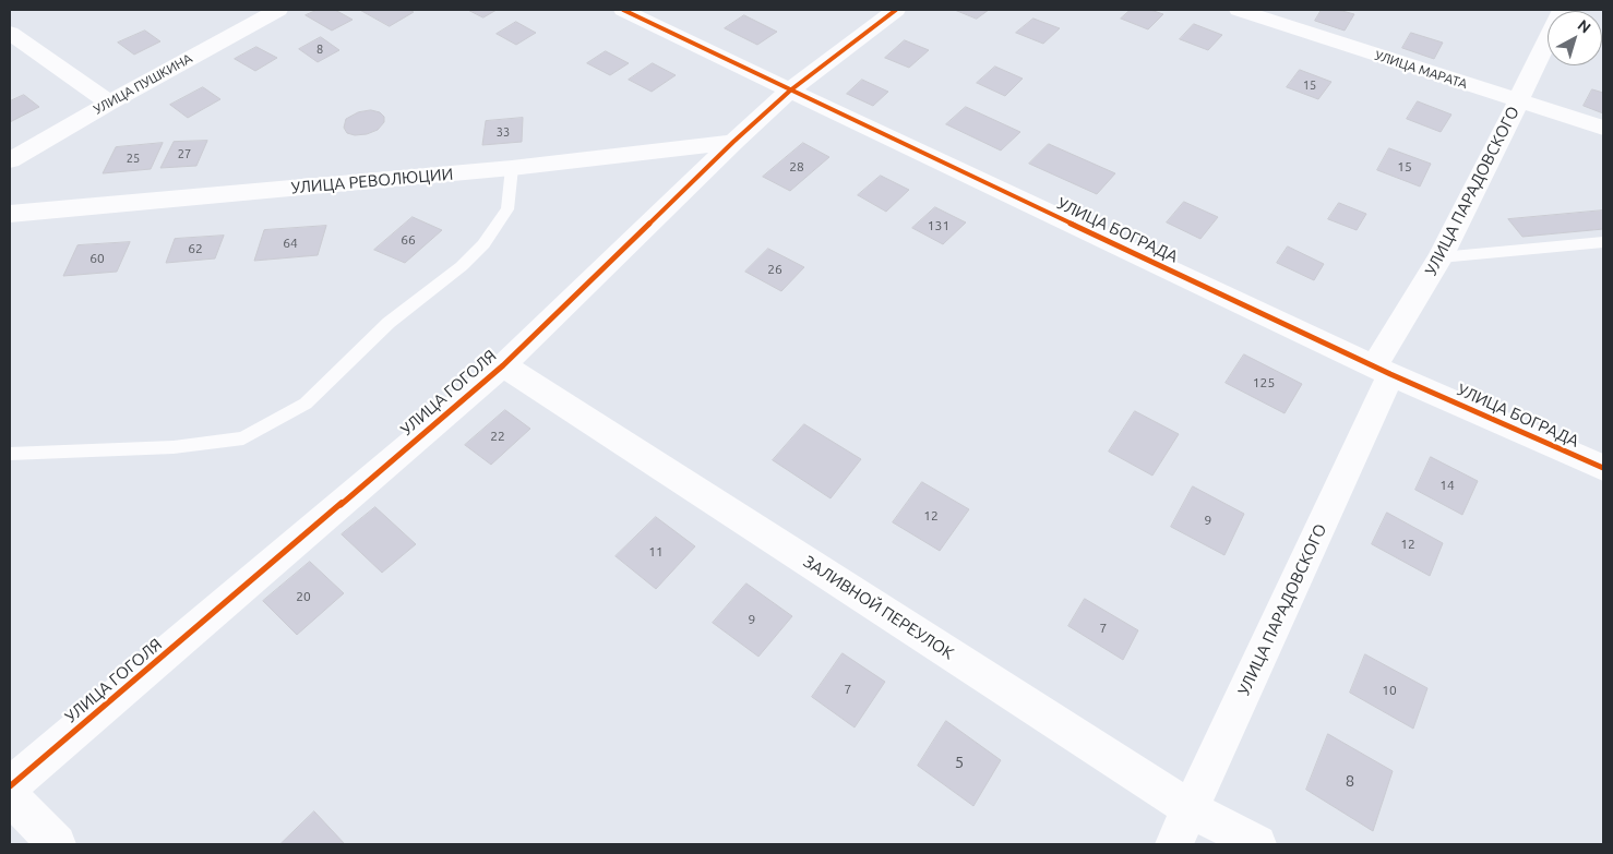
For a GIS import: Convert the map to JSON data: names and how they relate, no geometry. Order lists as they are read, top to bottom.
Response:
{
  "streets": {
    "street": [
      "УЛИЦА МАРАТА",
      "УЛИЦА ПУШКИНА",
      "УЛИЦА РЕВОЛЮЦИИ",
      "УЛИЦА ПАРАДОВСКОГО",
      "УЛИЦА БОГРАДА",
      "УЛИЦА ГОГОЛЯ",
      "ЗАЛИВНОЙ ПЕРЕУЛОК"
    ]
  },
  "crossings": [
    ["УЛИЦА МАРАТА", "УЛИЦА ПАРАДОВСКОГО"],
    ["УЛИЦА РЕВОЛЮЦИИ", "УЛИЦА ГОГОЛЯ"],
    ["УЛИЦА ПАРАДОВСКОГО", "УЛИЦА БОГРАДА"],
    ["УЛИЦА ПАРАДОВСКОГО", "ЗАЛИВНОЙ ПЕРЕУЛОК"],
    ["УЛИЦА БОГРАДА", "УЛИЦА ГОГОЛЯ"],
    ["УЛИЦА ГОГОЛЯ", "ЗАЛИВНОЙ ПЕРЕУЛОК"]
  ],
  "house_numbers": [
    "8",
    "15",
    "33",
    "27",
    "25",
    "28",
    "15",
    "131",
    "66",
    "64",
    "62",
    "60",
    "26",
    "125",
    "22",
    "14",
    "12",
    "9",
    "12",
    "11",
    "20",
    "9",
    "7",
    "7",
    "10",
    "5",
    "8"
  ],
  "north": "top right"
}
